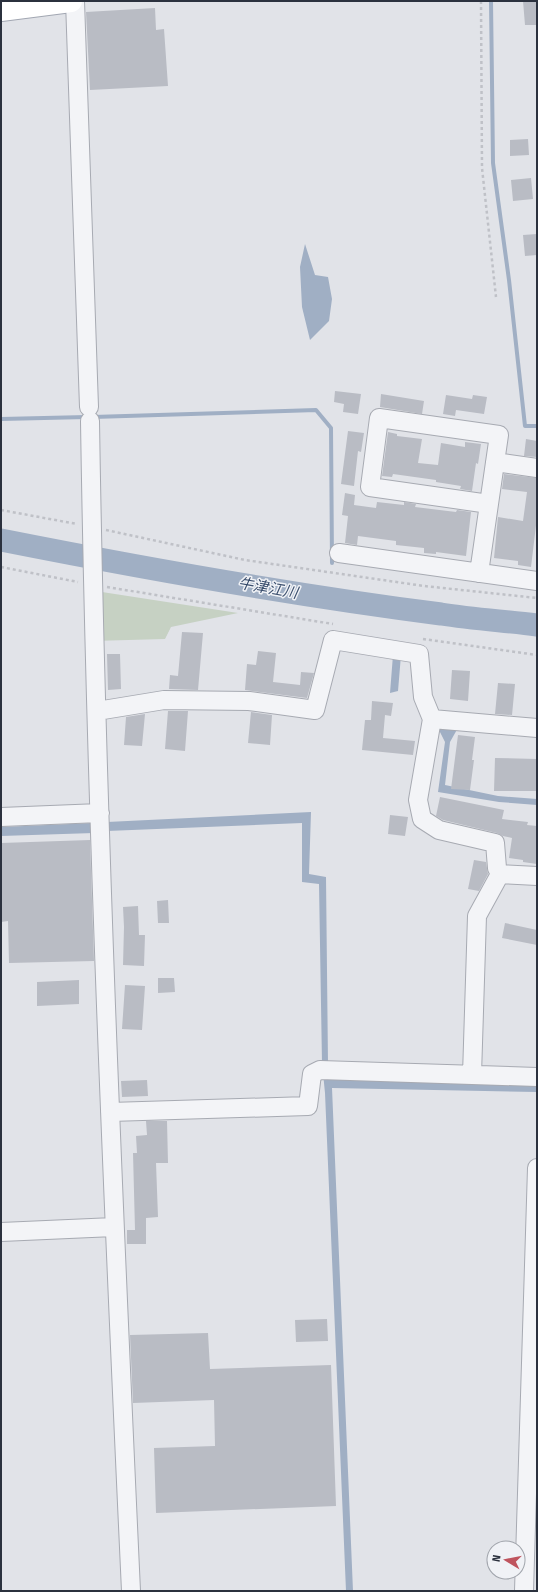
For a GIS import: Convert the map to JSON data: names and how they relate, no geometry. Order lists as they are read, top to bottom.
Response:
{
  "water": ["牛津江川"],
  "north": "left"
}
